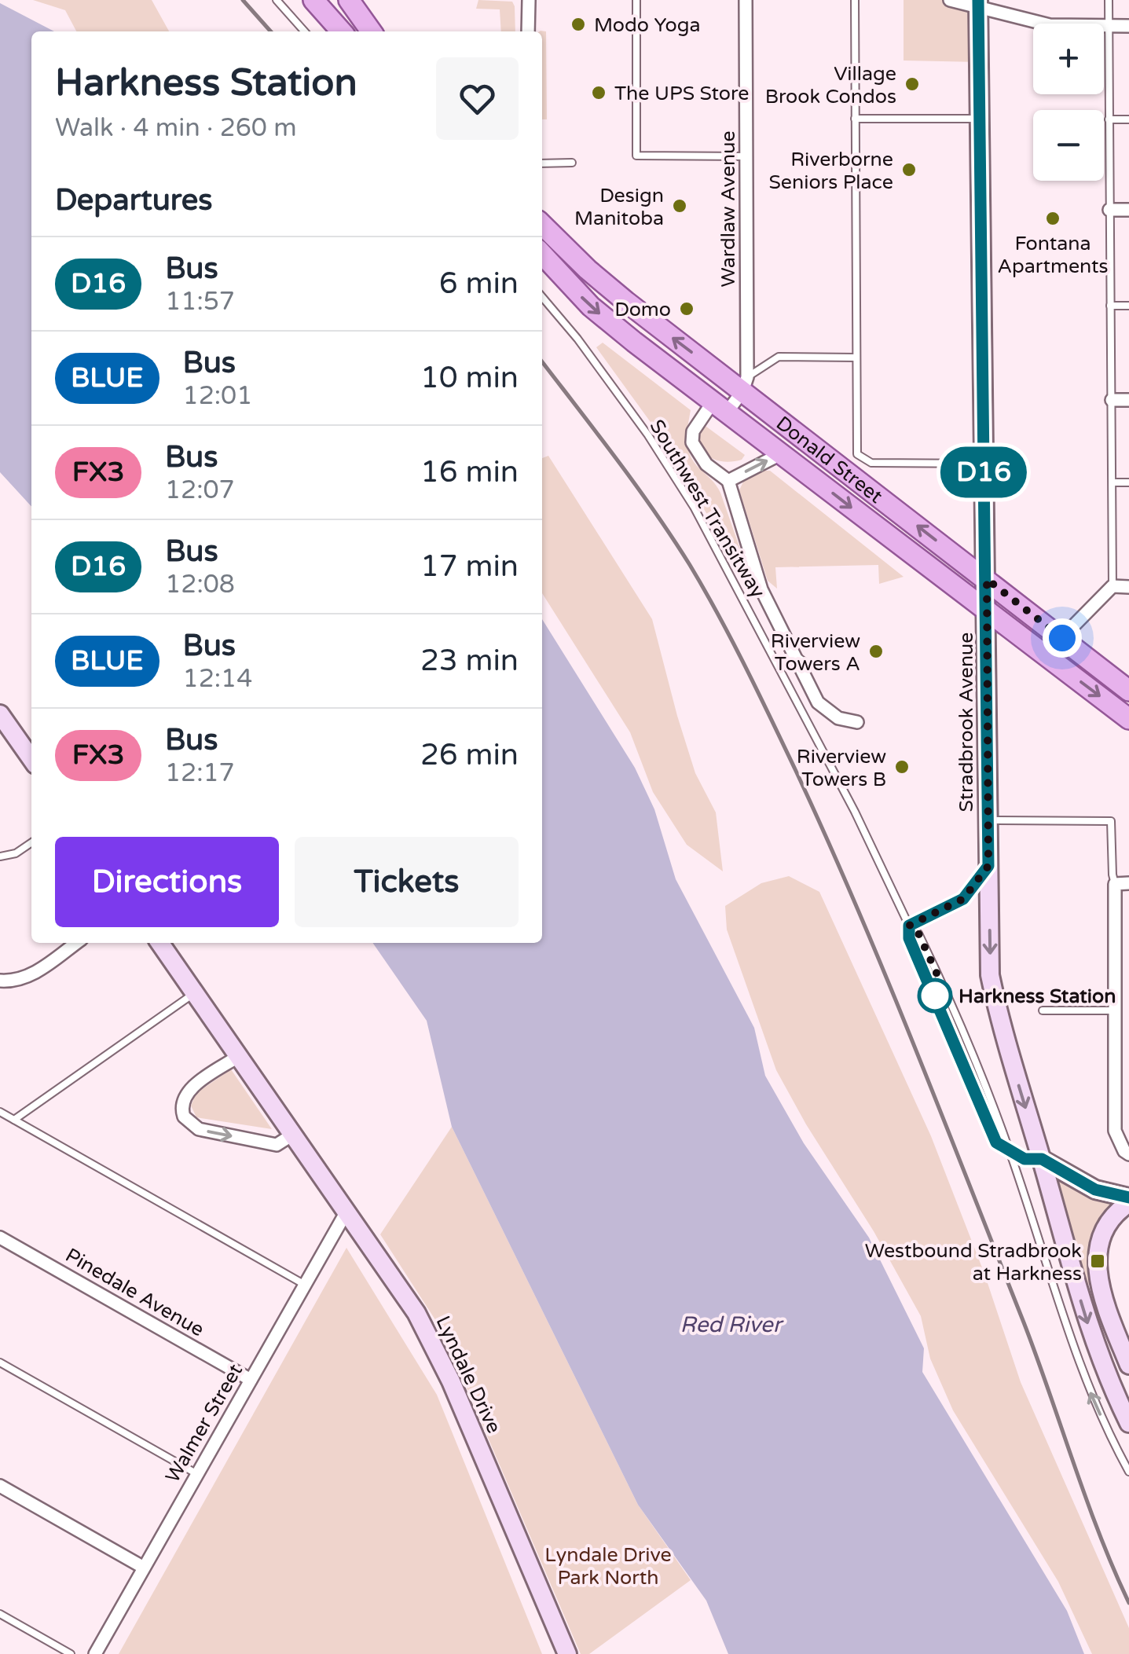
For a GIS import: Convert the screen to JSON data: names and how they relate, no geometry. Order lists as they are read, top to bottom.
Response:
{
  "streets": {
    "main road": ["Donald Street"],
    "street": [
      "Wardlaw Avenue",
      "Stradbrook Avenue",
      "Pinedale Avenue",
      "Lyndale Drive",
      "Walmer Street"
    ],
    "lane": ["Southwest Transitway"]
  },
  "crossings": [
    ["Wardlaw Avenue", "Donald Street"],
    ["Donald Street", "Stradbrook Avenue"],
    ["Pinedale Avenue", "Walmer Street"],
    ["Lyndale Drive", "Walmer Street"]
  ],
  "water": ["Red River"],
  "parks": ["Lyndale Drive Park North"],
  "places": {
    "other": [
      "Modo Yoga",
      "Village Brook Condos",
      "The UPS Store",
      "Riverborne Seniors Place",
      "Design Manitoba",
      "Fontana Apartments",
      "Domo",
      "Riverview Towers A",
      "Riverview Towers B",
      "Harkness Station"
    ],
    "transit": ["Westbound Stradbrook at Harkness"]
  },
  "lines": ["bus line D16"],
  "page": {
    "on_map": "D16",
    "map_buttons": ["+", "−"],
    "heading": [
      ["Harkness Station", "Walk · 4 min · 260 m"],
      "Departures"
    ],
    "list": [
      {
        "mark": "D16",
        "name": "Bus",
        "note": "11:57",
        "value": "6 min"
      },
      {
        "mark": "BLUE",
        "name": "Bus",
        "note": "12:01",
        "value": "10 min"
      },
      {
        "mark": "FX3",
        "name": "Bus",
        "note": "12:07",
        "value": "16 min"
      },
      {
        "mark": "D16",
        "name": "Bus",
        "note": "12:08",
        "value": "17 min"
      },
      {
        "mark": "BLUE",
        "name": "Bus",
        "note": "12:14",
        "value": "23 min"
      },
      {
        "mark": "FX3",
        "name": "Bus",
        "note": "12:17",
        "value": "26 min"
      }
    ],
    "buttons": ["Directions", "Tickets"]
  }
}
